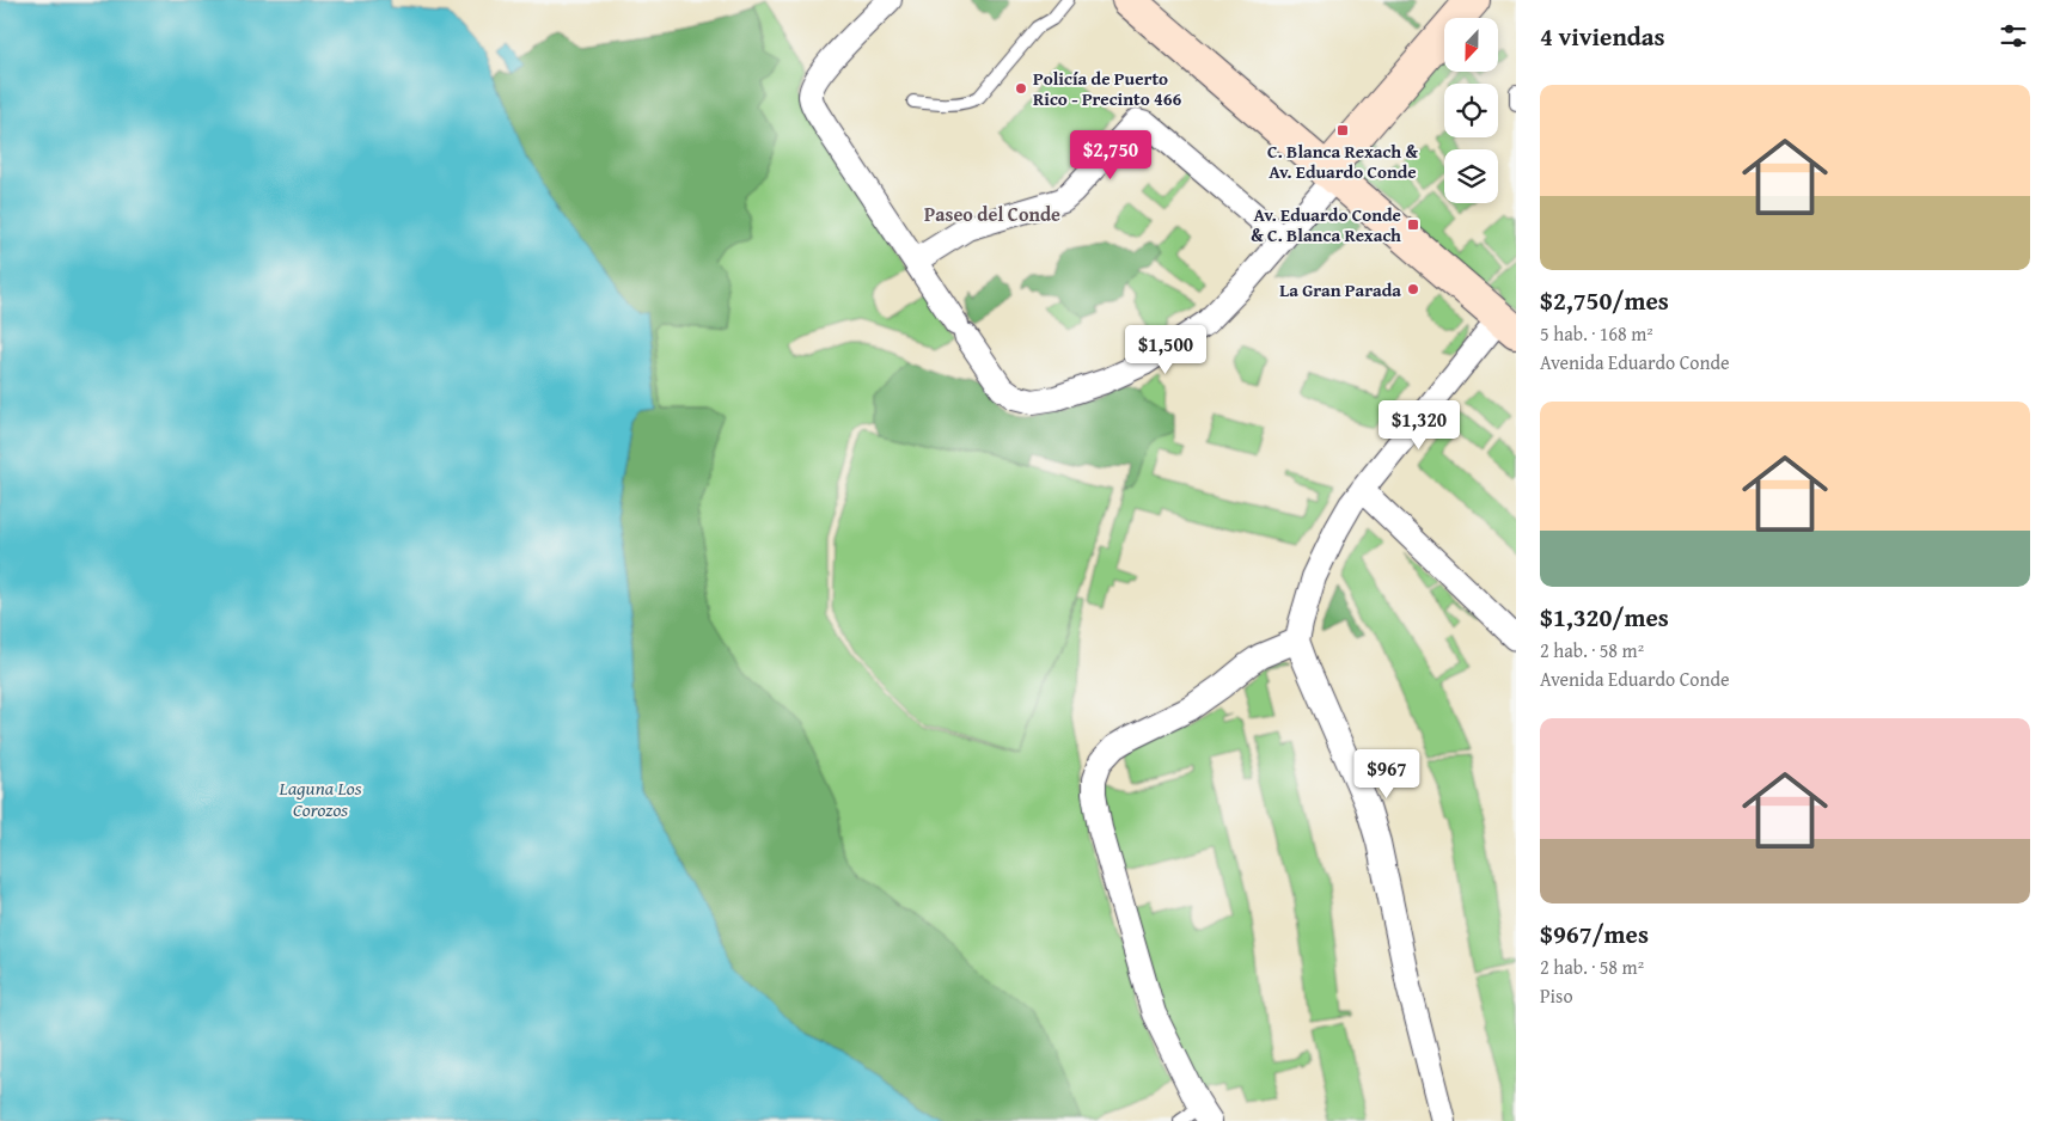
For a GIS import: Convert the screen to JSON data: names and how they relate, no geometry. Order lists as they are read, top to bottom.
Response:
{
  "districts": ["Paseo del Conde"],
  "water": ["Laguna Los Corozos"],
  "places": {
    "other": ["Policía de Puerto Rico - Precinto 466", "La Gran Parada"],
    "transit": ["C. Blanca Rexach & Av. Eduardo Conde", "Av. Eduardo Conde & C. Blanca Rexach"]
  },
  "north": "bottom",
  "page": {
    "heading": "4 viviendas",
    "list": [
      {
        "name": "$2,750/mes",
        "note": "5 hab. · 168 m² · Avenida Eduardo Conde"
      },
      {
        "name": "$1,320/mes",
        "note": "2 hab. · 58 m² · Avenida Eduardo Conde"
      },
      {
        "name": "$967/mes",
        "note": "2 hab. · 58 m² · Piso"
      }
    ],
    "price": [
      "$2,750",
      "$1,500",
      "$1,320",
      "$967"
    ]
  }
}
